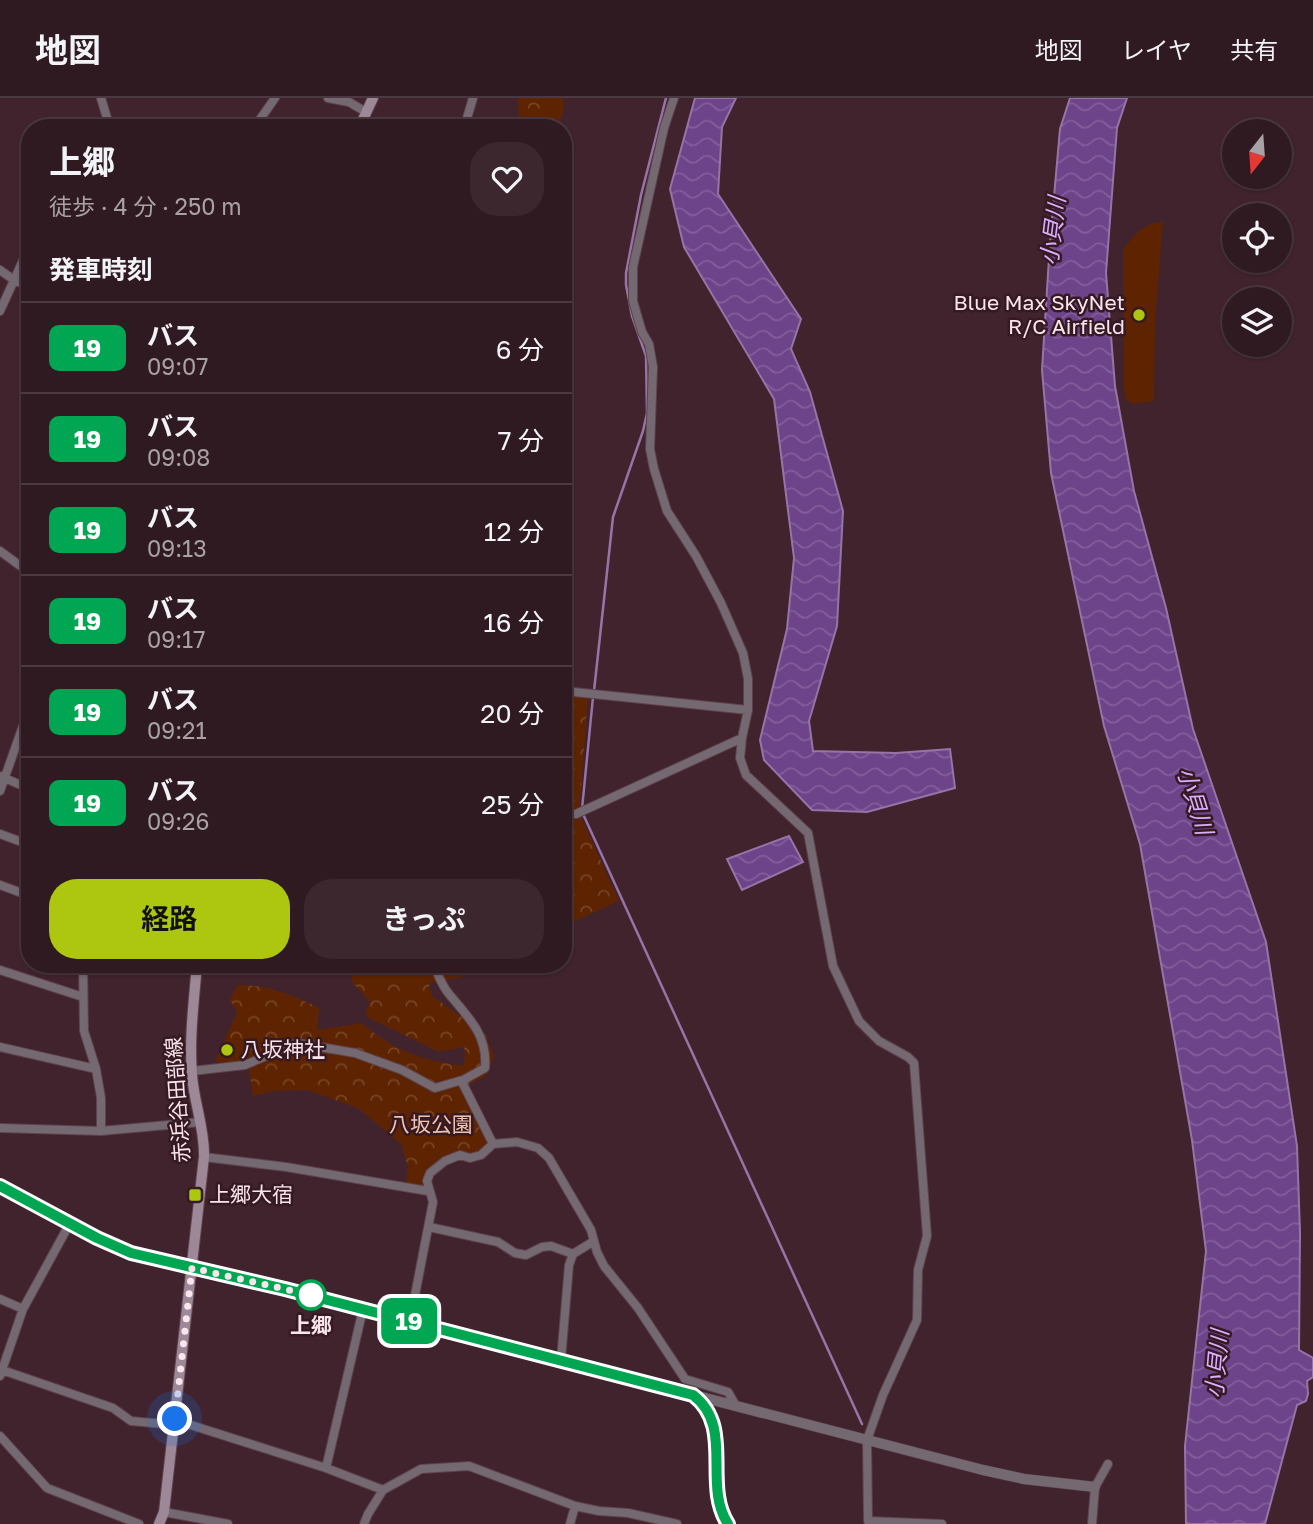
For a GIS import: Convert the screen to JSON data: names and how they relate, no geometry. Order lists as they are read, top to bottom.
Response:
{
  "streets": {
    "main road": ["赤浜谷田部線"]
  },
  "water": ["小貝川"],
  "parks": ["八坂公園"],
  "places": {
    "other": ["Blue Max SkyNet R/C Airfield", "八坂神社", "上郷"],
    "transit": ["上郷大宿"]
  },
  "lines": ["bus line 19"],
  "north": "bottom",
  "page": {
    "header": "地図",
    "nav": ["地図", "レイヤ", "共有"],
    "on_map": "19",
    "heading": [
      ["上郷", "徒歩 · 4 分 · 250 m"],
      "発車時刻"
    ],
    "list": [
      {
        "mark": "19",
        "name": "バス",
        "note": "09:07",
        "value": "6 分"
      },
      {
        "mark": "19",
        "name": "バス",
        "note": "09:08",
        "value": "7 分"
      },
      {
        "mark": "19",
        "name": "バス",
        "note": "09:13",
        "value": "12 分"
      },
      {
        "mark": "19",
        "name": "バス",
        "note": "09:17",
        "value": "16 分"
      },
      {
        "mark": "19",
        "name": "バス",
        "note": "09:21",
        "value": "20 分"
      },
      {
        "mark": "19",
        "name": "バス",
        "note": "09:26",
        "value": "25 分"
      }
    ],
    "buttons": ["経路", "きっぷ"]
  }
}
